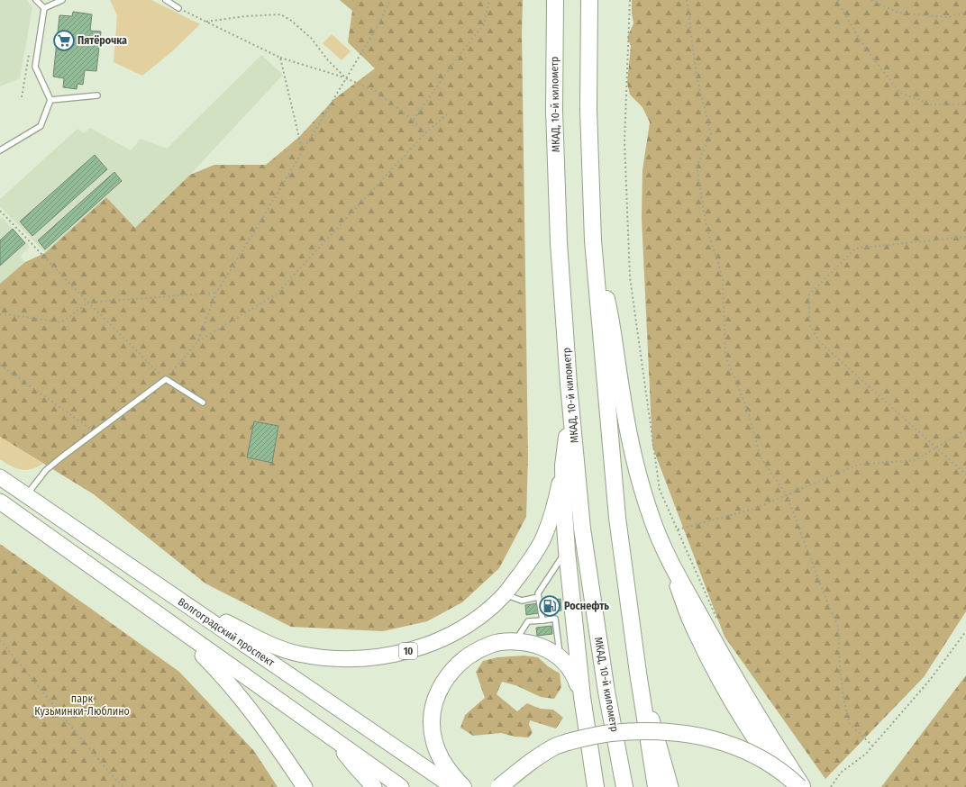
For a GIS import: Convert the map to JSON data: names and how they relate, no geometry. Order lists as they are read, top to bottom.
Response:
{
  "streets": {
    "highway": ["МКАД, 10-й километр", "10"],
    "main road": ["Волгоградский проспект"]
  },
  "crossings": [
    ["МКАД, 10-й километр", "10"],
    ["Волгоградский проспект", "10"]
  ],
  "parks": ["парк Кузьминки-Люблино"],
  "places": {
    "supermarket": ["Пятёрочка"],
    "fuel station": ["Роснефть"]
  }
}
